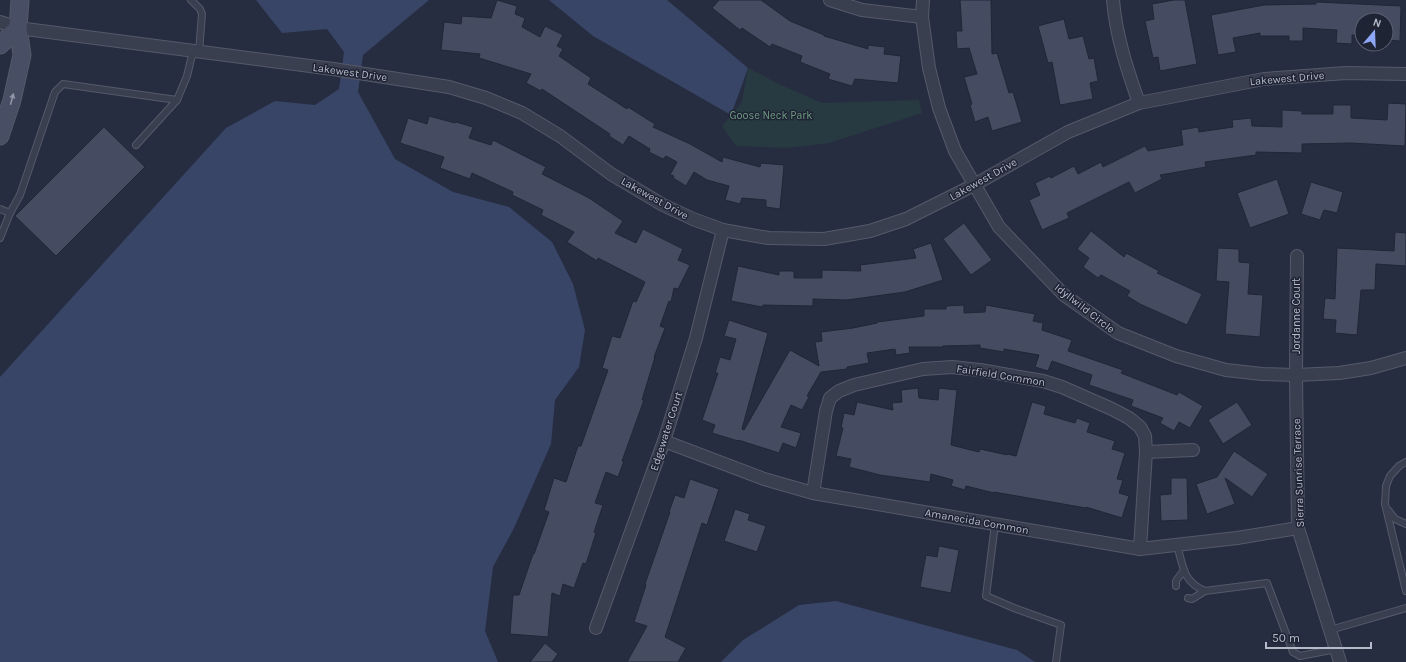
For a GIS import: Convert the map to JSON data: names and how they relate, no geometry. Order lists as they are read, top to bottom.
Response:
{
  "streets": {
    "street": [
      "Lakewest Drive",
      "Idyllwild Circle",
      "Jordanne Court",
      "Fairfield Common",
      "Edgewater Court",
      "Sierra Sunrise Terrace",
      "Amanecida Common"
    ]
  },
  "crossings": [
    ["Lakewest Drive", "Idyllwild Circle"],
    ["Lakewest Drive", "Edgewater Court"],
    ["Idyllwild Circle", "Jordanne Court"],
    ["Idyllwild Circle", "Sierra Sunrise Terrace"],
    ["Jordanne Court", "Sierra Sunrise Terrace"],
    ["Fairfield Common", "Amanecida Common"],
    ["Edgewater Court", "Amanecida Common"],
    ["Sierra Sunrise Terrace", "Amanecida Common"]
  ],
  "parks": ["Goose Neck Park"],
  "scale_bar": "50 m",
  "north": "top"
}
